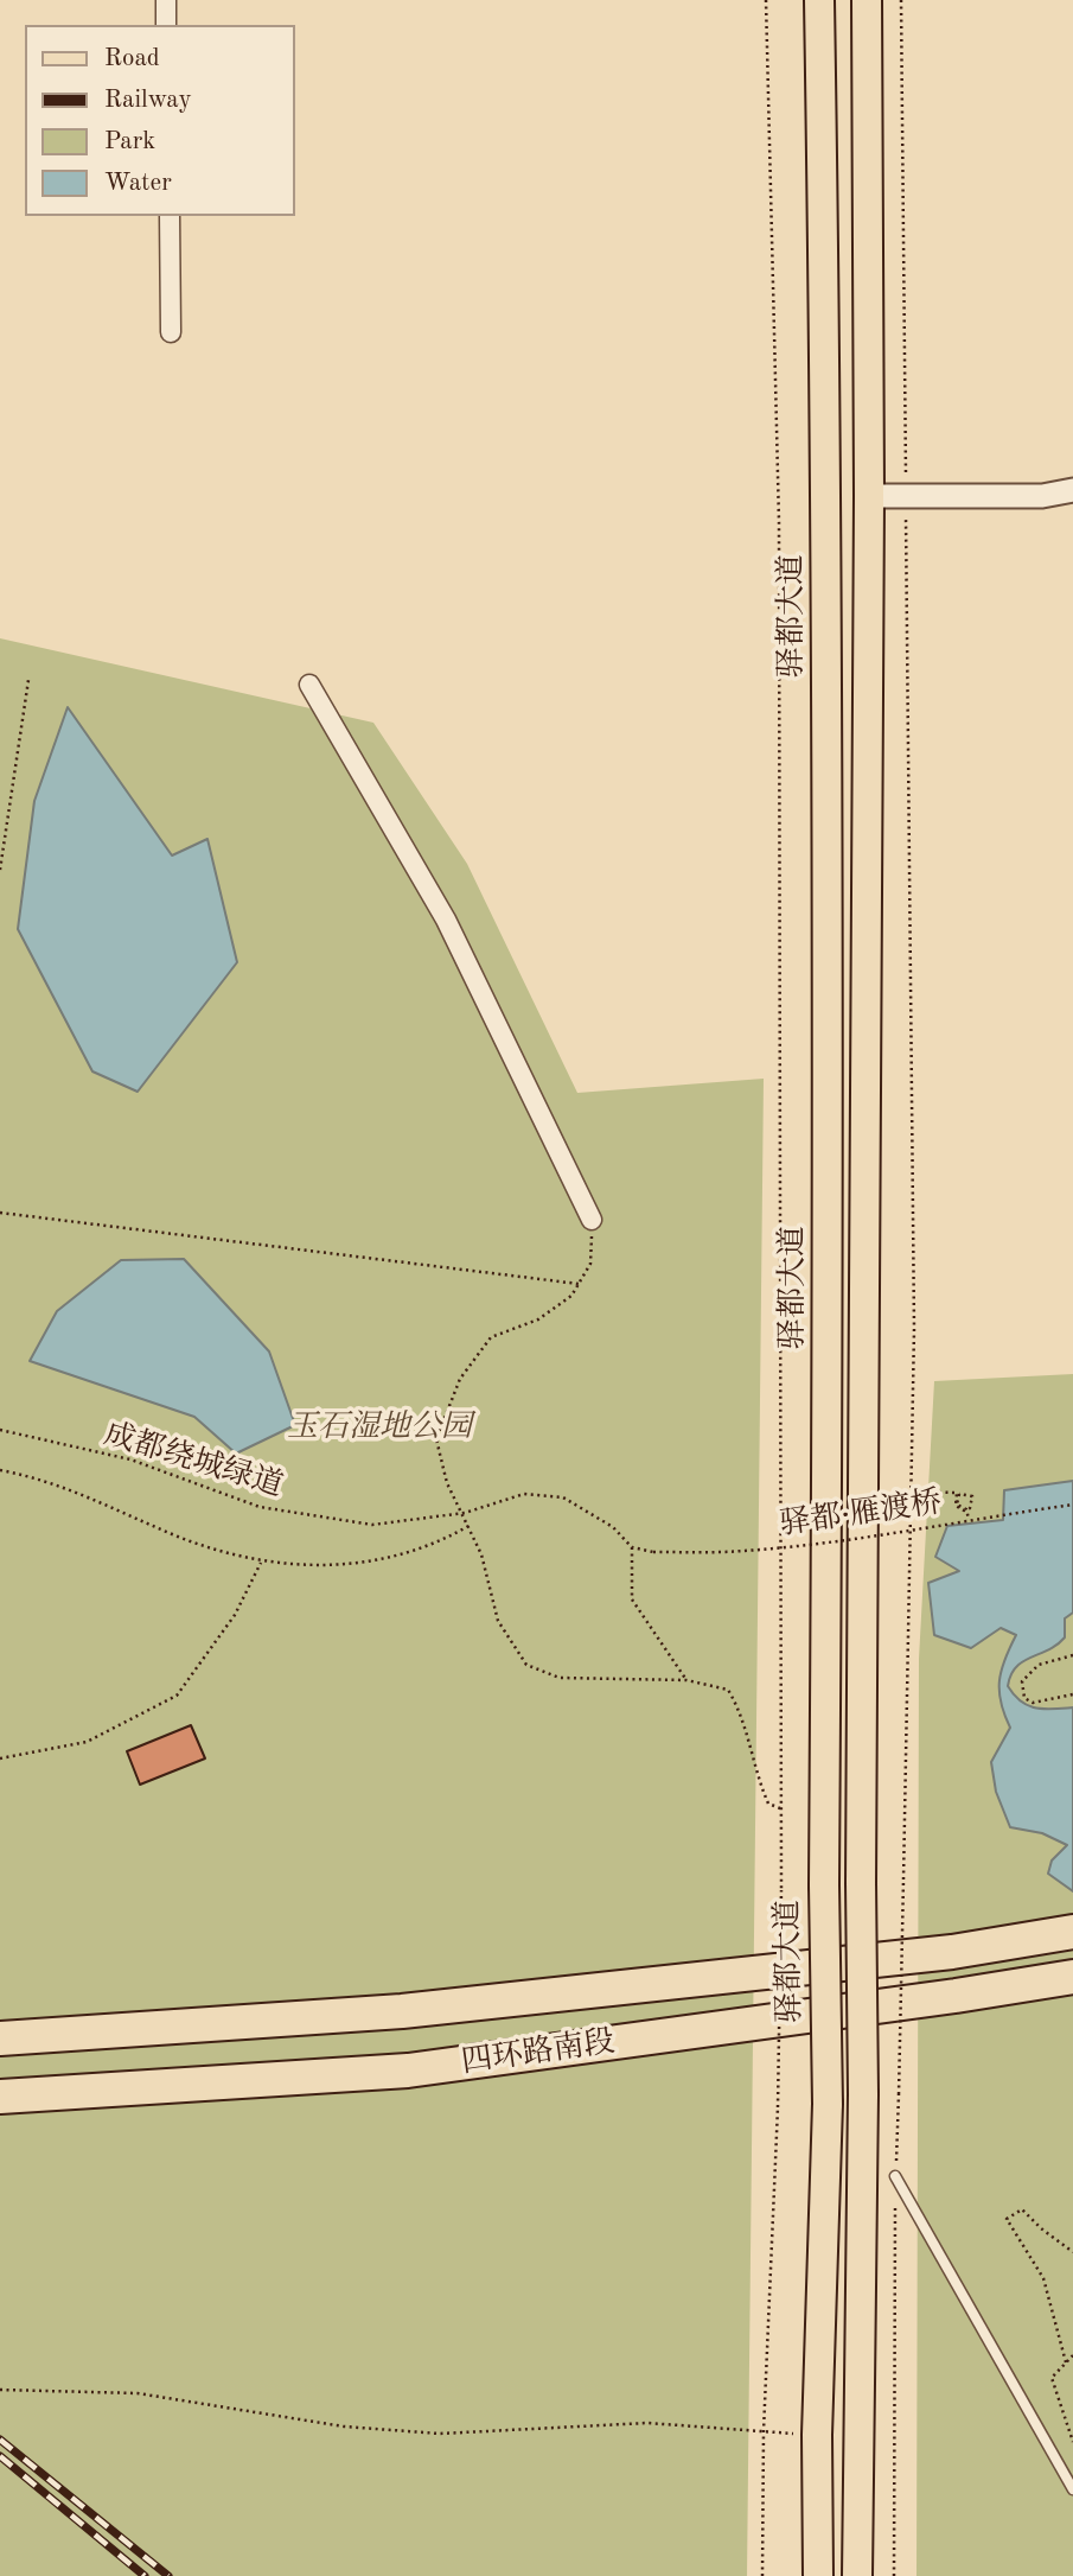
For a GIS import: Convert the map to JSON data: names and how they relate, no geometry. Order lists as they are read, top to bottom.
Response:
{
  "streets": {
    "highway": ["四环路南段"],
    "main road": ["驿都大道"],
    "path": ["成都绕城绿道", "驿都·雁渡桥"]
  },
  "crossings": [
    ["成都绕城绿道", "驿都·雁渡桥"]
  ],
  "parks": ["玉石湿地公园"],
  "legend": [
    "Road",
    "Railway",
    "Park",
    "Water"
  ]
}
